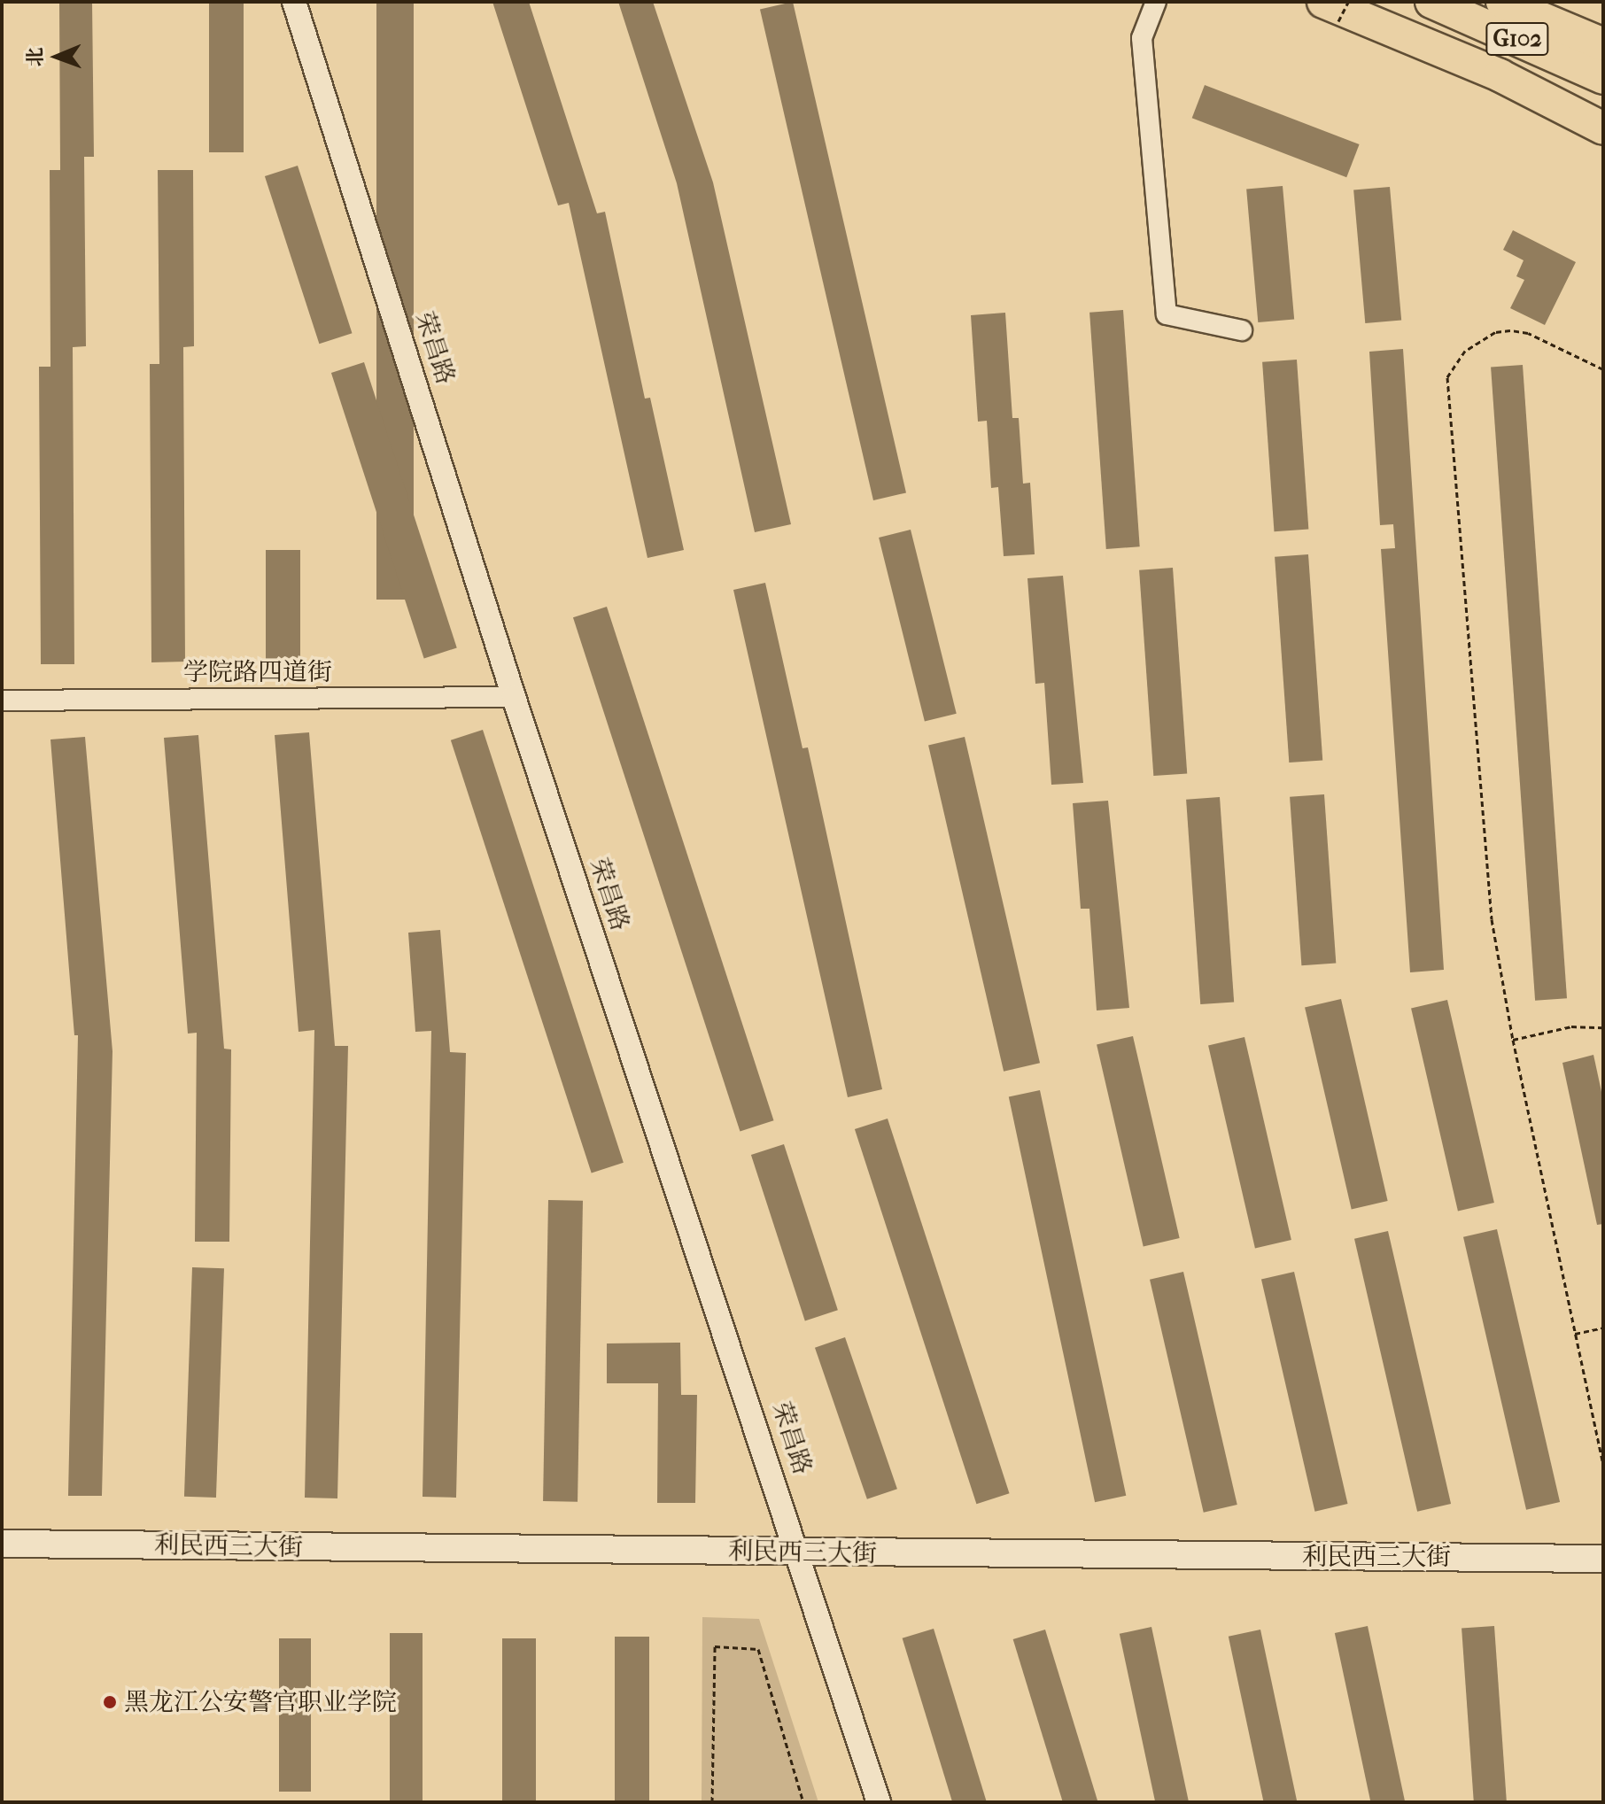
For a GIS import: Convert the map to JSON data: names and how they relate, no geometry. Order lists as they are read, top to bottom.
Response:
{
  "streets": {
    "highway": ["G102"],
    "main road": ["利民西三大街"],
    "street": ["荣昌路", "学院路四道街"]
  },
  "crossings": [
    ["荣昌路", "学院路四道街"],
    ["荣昌路", "利民西三大街"]
  ],
  "places": ["黑龙江公安警官职业学院"],
  "north": "left"
}
